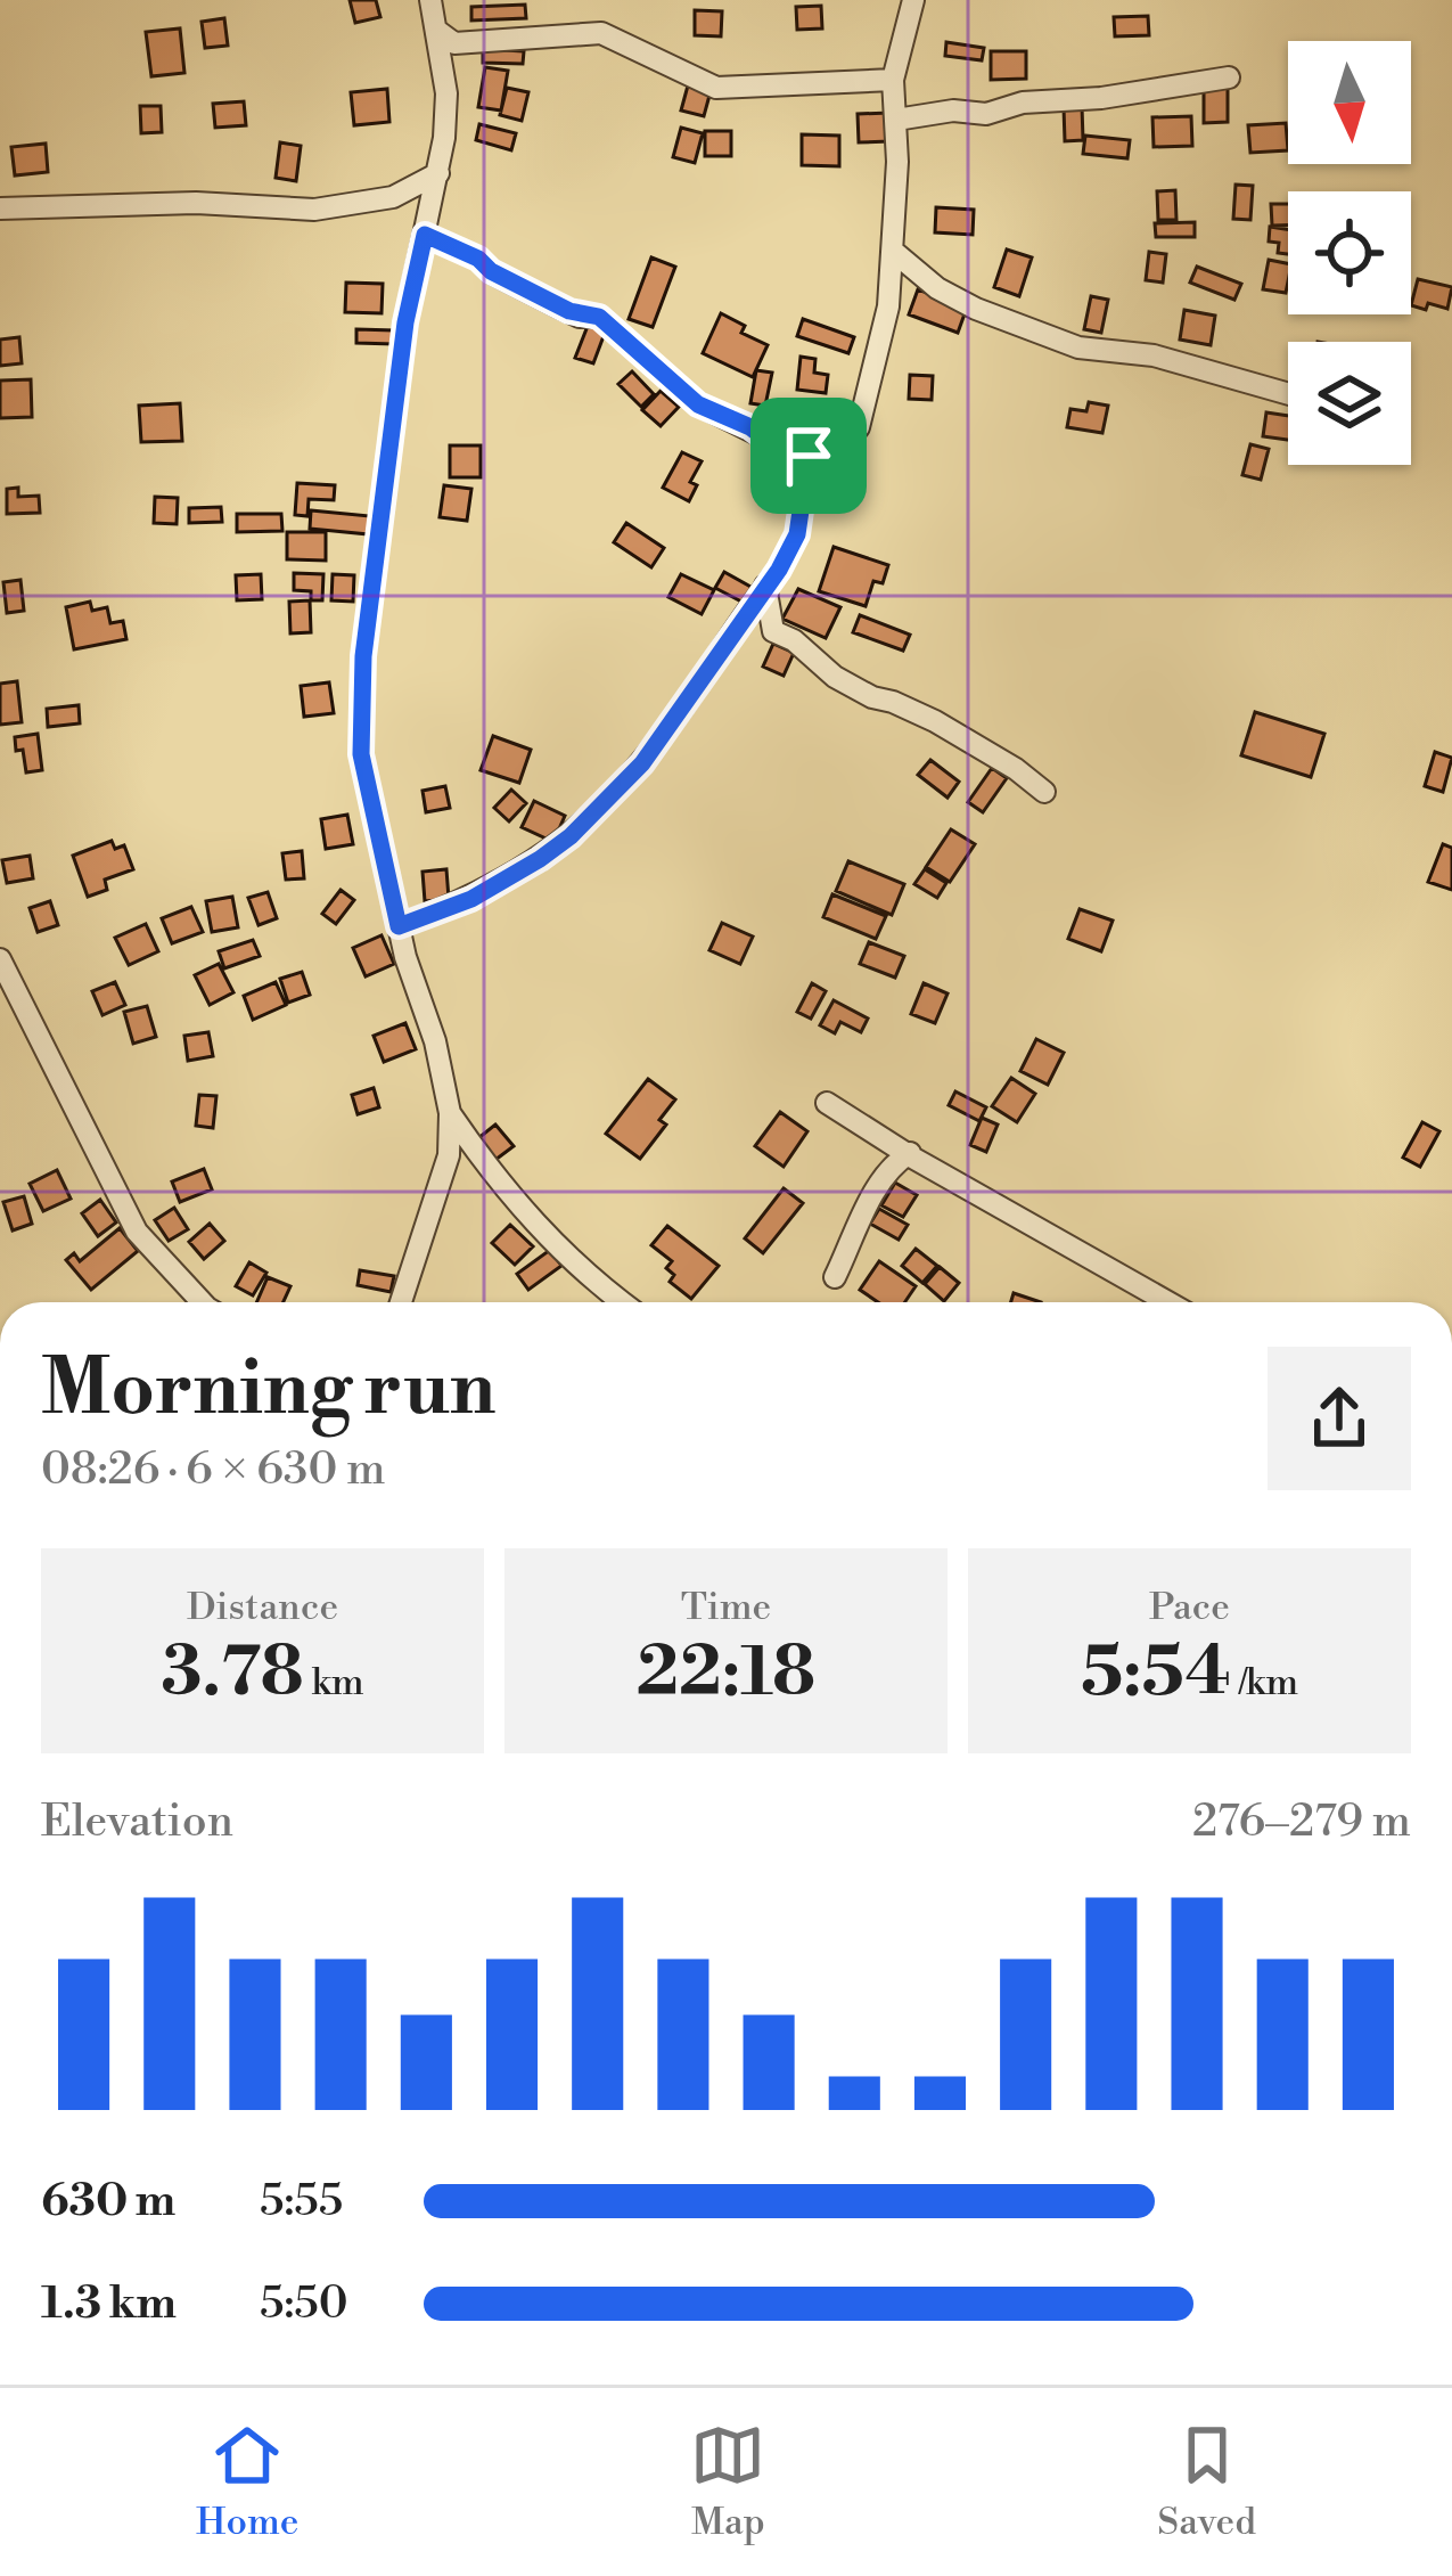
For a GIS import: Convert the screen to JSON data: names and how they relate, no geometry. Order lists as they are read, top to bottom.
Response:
{
  "north": "bottom",
  "page": {
    "heading": ["Morning run", "08:26 · 6 × 630 m"],
    "stats": [
      ["Distance", "3.78 km"],
      ["Time", "22:18"],
      ["Pace", "5:54 /km"]
    ],
    "chart": ["Elevation", "276–279 m"],
    "list": [
      {
        "name": "630 m",
        "note": "5:55"
      },
      {
        "name": "1.3 km",
        "note": "5:50"
      }
    ],
    "tabs": ["Home", "Map", "Saved"]
  }
}
